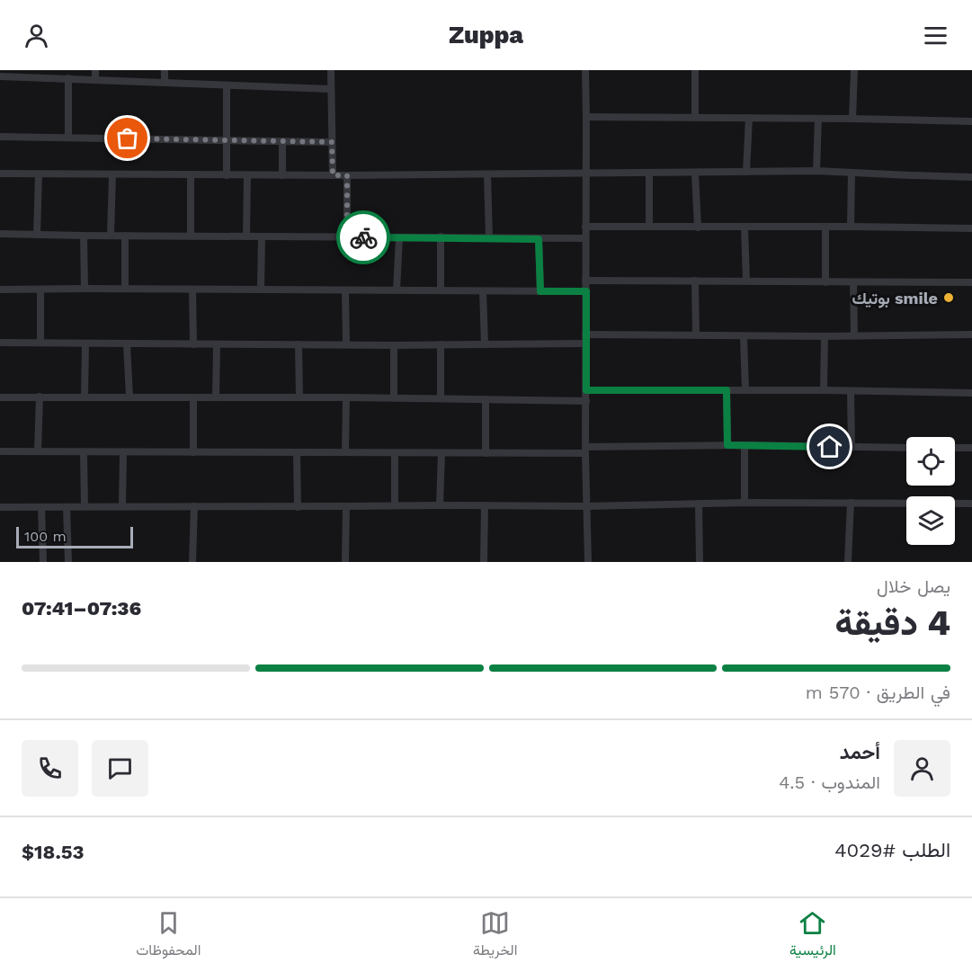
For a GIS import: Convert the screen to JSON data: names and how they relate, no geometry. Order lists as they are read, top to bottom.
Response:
{
  "places": ["بوتيك smile"],
  "scale_bar": "100 m",
  "page": {
    "header": "Zuppa",
    "scale": "100 m",
    "heading": ["4 دقيقة", "يصل خلال", "07:36–07:41"],
    "panel": [
      "أحمد",
      "المندوب · 4.5",
      "الطلب #4029",
      "$18.53"
    ],
    "bar": "في الطريق · 570 m",
    "tabs": ["الرئيسية", "الخريطة", "المحفوظات"]
  }
}
